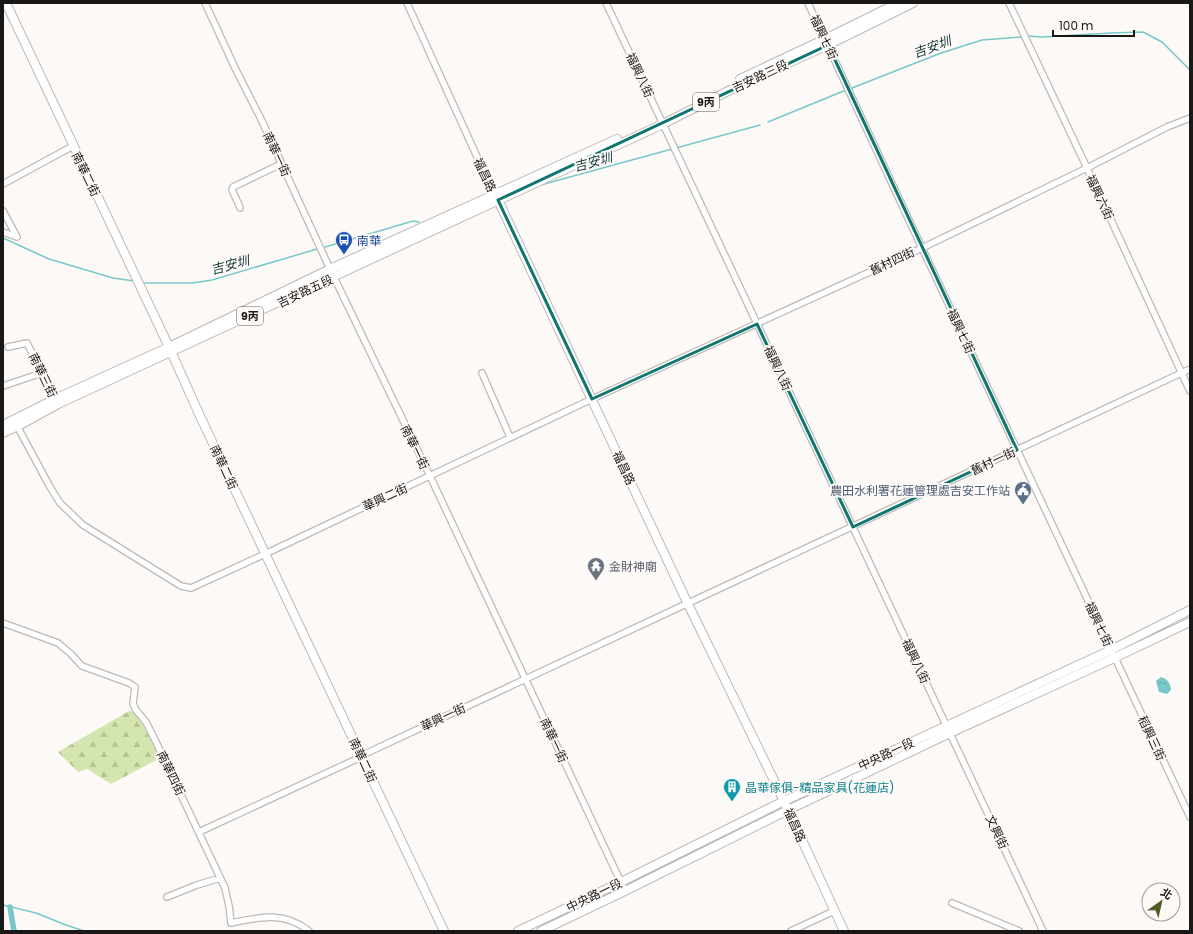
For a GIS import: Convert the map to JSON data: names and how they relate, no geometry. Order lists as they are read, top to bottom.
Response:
{
  "streets": {
    "street": [
      "福興七街",
      "福興八街",
      "吉安路三段",
      "9丙",
      "南華一街",
      "南華二街",
      "福昌路",
      "福興六街",
      "舊村四街",
      "吉安路五段",
      "南華三街",
      "舊村一街",
      "華興二街",
      "華興一街",
      "稻興三街",
      "中央路一段",
      "南華四街",
      "文興街"
    ]
  },
  "crossings": [
    ["福興七街", "吉安路三段"],
    ["福興七街", "舊村四街"],
    ["福興七街", "舊村一街"],
    ["福興七街", "稻興三街"],
    ["福興七街", "中央路一段"],
    ["福興八街", "吉安路三段"],
    ["福興八街", "舊村四街"],
    ["福興八街", "舊村一街"],
    ["福興八街", "中央路一段"],
    ["福興八街", "文興街"],
    ["吉安路三段", "福昌路"],
    ["吉安路三段", "吉安路五段"],
    ["南華一街", "吉安路五段"],
    ["南華一街", "華興二街"],
    ["南華一街", "華興一街"],
    ["南華一街", "中央路一段"],
    ["南華二街", "吉安路五段"],
    ["南華二街", "華興二街"],
    ["南華二街", "華興一街"],
    ["福昌路", "舊村四街"],
    ["福昌路", "吉安路五段"],
    ["福昌路", "舊村一街"],
    ["福昌路", "華興二街"],
    ["福昌路", "華興一街"],
    ["福昌路", "中央路一段"],
    ["福興六街", "舊村四街"],
    ["福興六街", "舊村一街"],
    ["舊村四街", "華興二街"],
    ["吉安路五段", "南華三街"],
    ["吉安路五段", "華興二街"],
    ["舊村一街", "華興一街"],
    ["華興一街", "南華四街"],
    ["稻興三街", "中央路一段"],
    ["中央路一段", "文興街"]
  ],
  "water": ["吉安圳"],
  "places": {
    "bus stop": ["南華"],
    "public building": ["農田水利署花蓮管理處吉安工作站"],
    "temple": ["金財神廟"],
    "building": ["晶華傢俱-精品家具(花蓮店)"]
  },
  "scale_bar": "100 m",
  "north": "top right"
}
